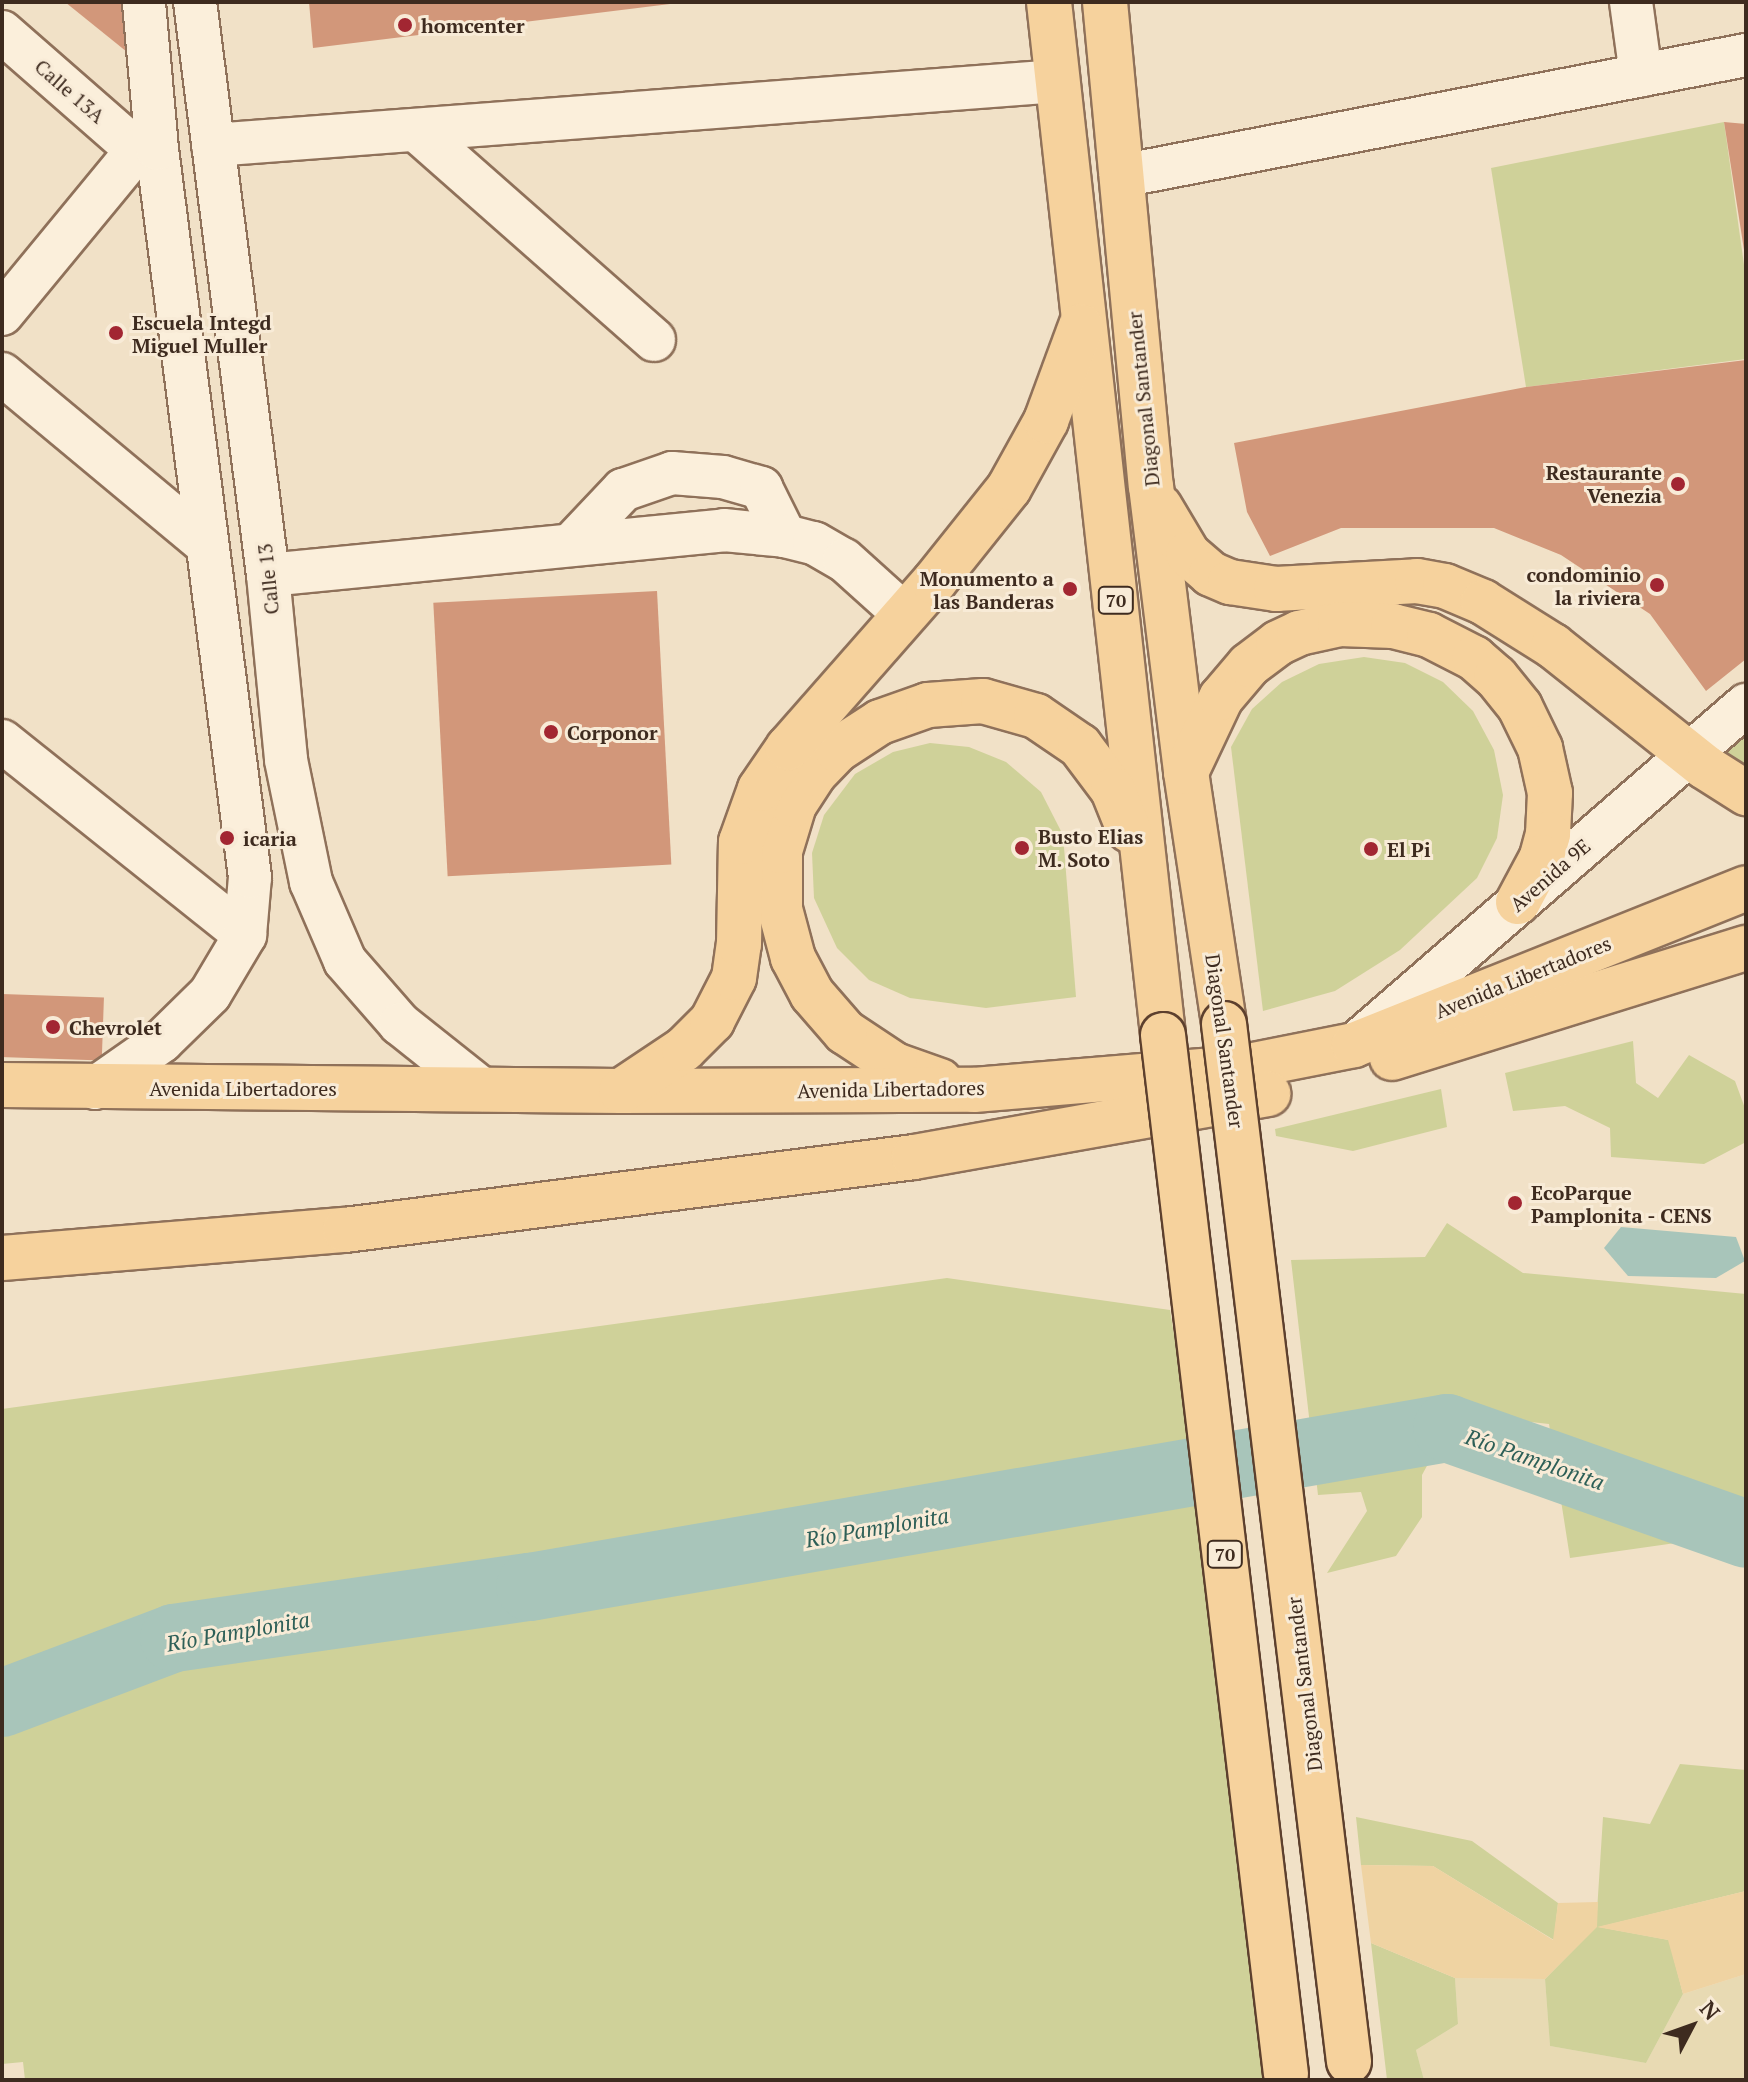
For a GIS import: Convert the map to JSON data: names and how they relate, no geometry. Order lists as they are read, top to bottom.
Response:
{
  "streets": {
    "main road": ["Diagonal Santander", "70", "Avenida Libertadores"],
    "street": ["Calle 13A", "Calle 13", "Avenida 9E"]
  },
  "crossings": [
    ["Calle 13", "Avenida Libertadores"],
    ["Avenida 9E", "Avenida Libertadores"]
  ],
  "water": ["Río Pamplonita"],
  "places": [
    "homcenter",
    "Escuela Integd Miguel Muller",
    "Restaurante Venezia",
    "condominio la riviera",
    "Monumento a las Banderas",
    "Corponor",
    "icaria",
    "Busto Elias M. Soto",
    "El Pi",
    "Chevrolet",
    "EcoParque Pamplonita - CENS"
  ],
  "north": "top right"
}
